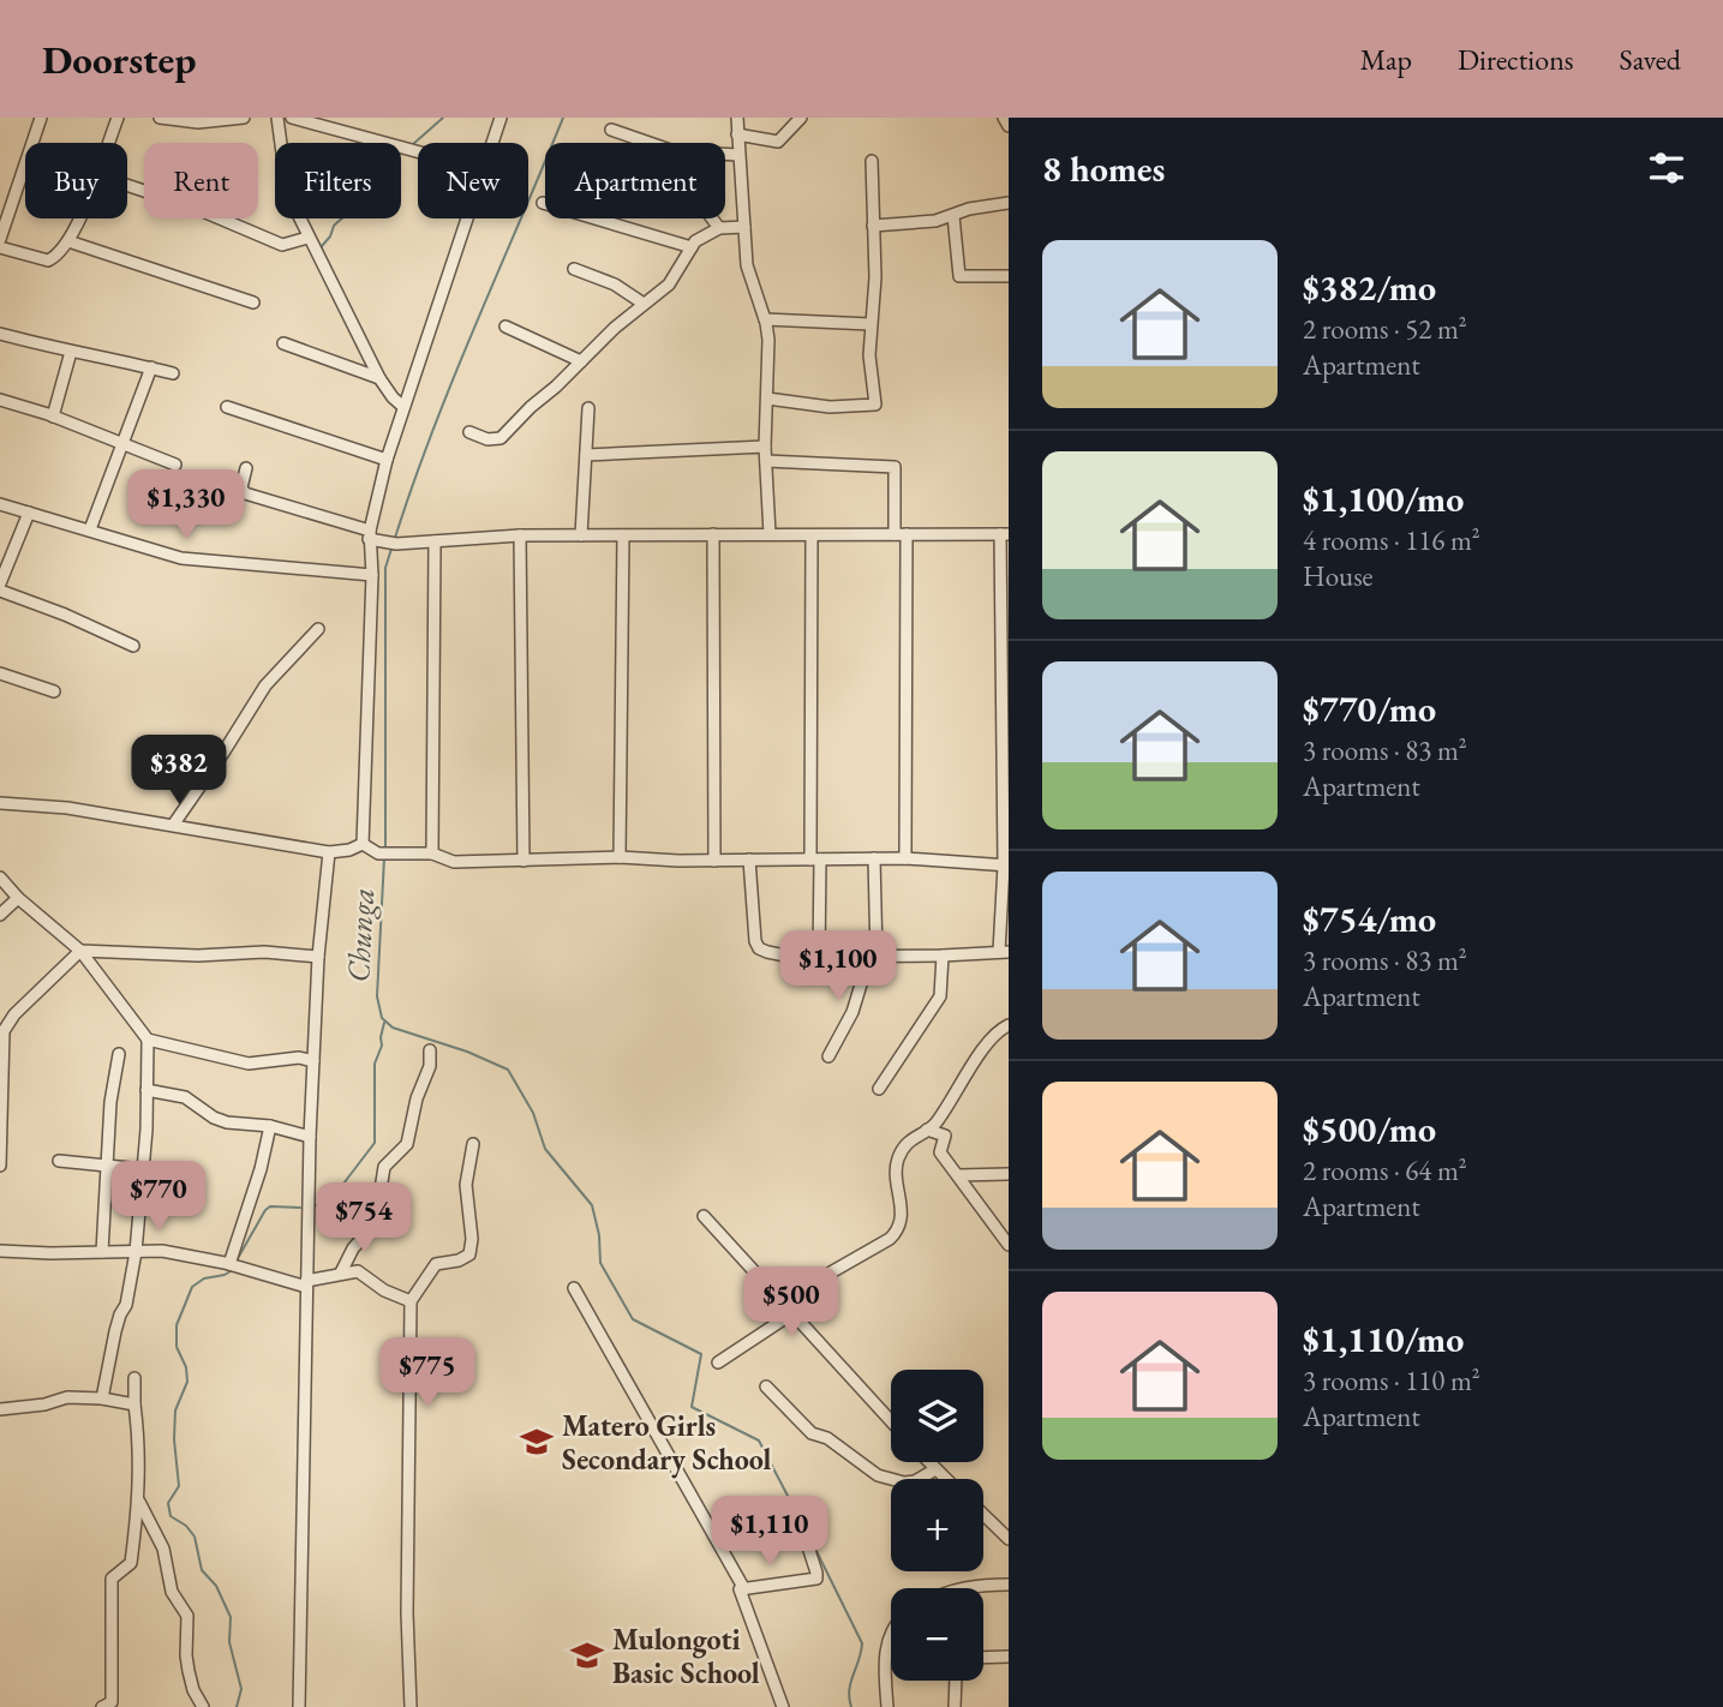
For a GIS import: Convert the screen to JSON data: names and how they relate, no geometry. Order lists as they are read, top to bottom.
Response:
{
  "water": ["Chunga"],
  "places": {
    "school or university": ["Matero Girls Secondary School", "Mulongoti Basic School"]
  },
  "page": {
    "header": "Doorstep",
    "nav": ["Map", "Directions", "Saved"],
    "heading": "8 homes",
    "chip": [
      "Buy",
      "Rent",
      "Filters",
      "New",
      "Apartment"
    ],
    "list": [
      {
        "name": "$382/mo",
        "note": "2 rooms · 52 m² · Apartment"
      },
      {
        "name": "$1,100/mo",
        "note": "4 rooms · 116 m² · House"
      },
      {
        "name": "$770/mo",
        "note": "3 rooms · 83 m² · Apartment"
      },
      {
        "name": "$754/mo",
        "note": "3 rooms · 83 m² · Apartment"
      },
      {
        "name": "$500/mo",
        "note": "2 rooms · 64 m² · Apartment"
      },
      {
        "name": "$1,110/mo",
        "note": "3 rooms · 110 m² · Apartment"
      }
    ],
    "price": [
      "$1,330",
      "$382",
      "$1,100",
      "$770",
      "$754",
      "$500",
      "$775",
      "$1,110"
    ],
    "map_buttons": ["+", "−"]
  }
}
